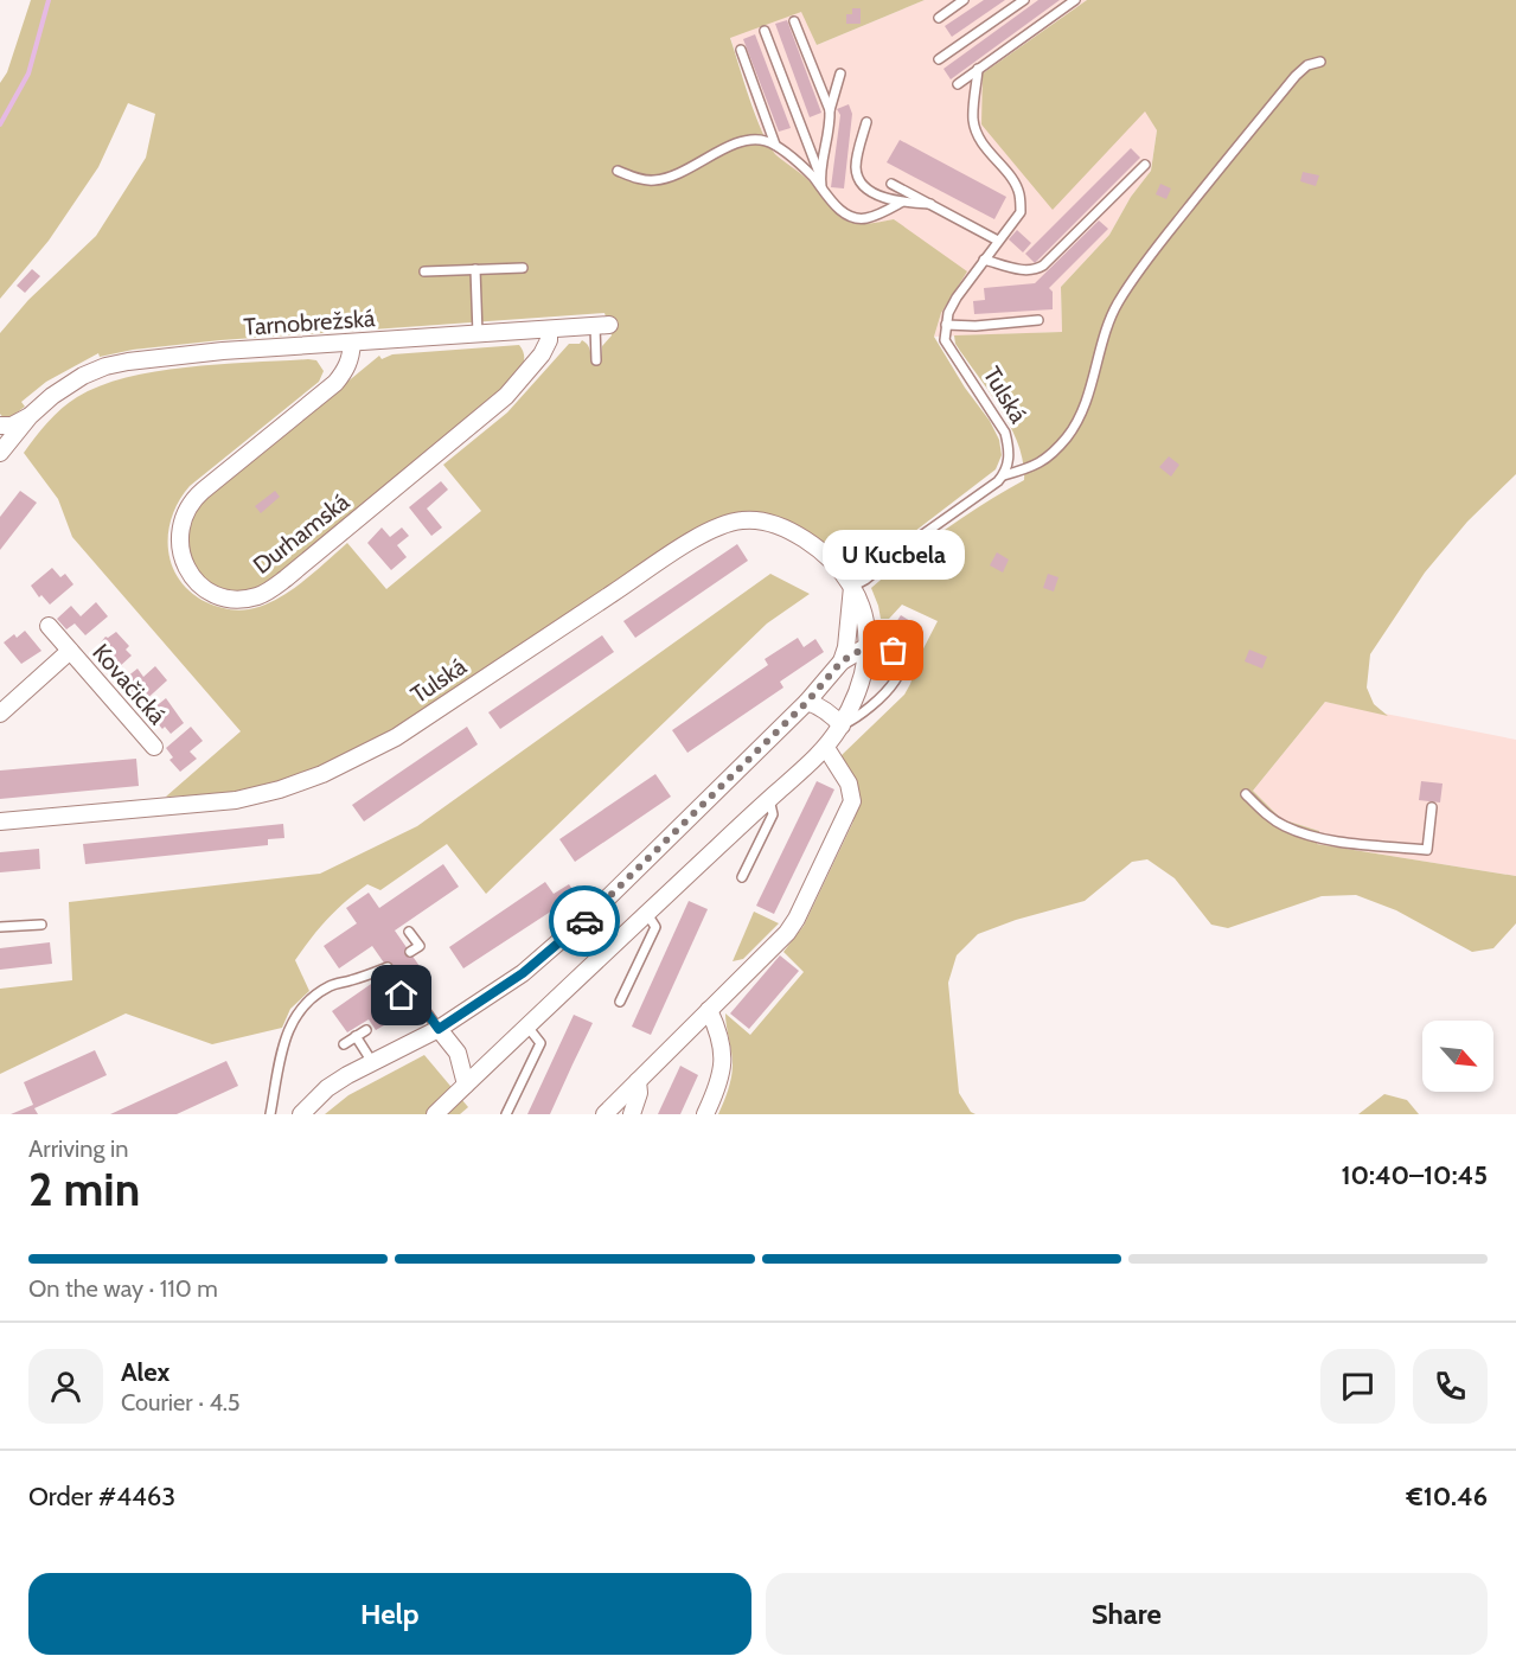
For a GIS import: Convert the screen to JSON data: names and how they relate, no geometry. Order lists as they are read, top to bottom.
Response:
{
  "streets": {
    "street": [
      "Tarnobrežská",
      "Tulská",
      "Durhamská",
      "Kovačická"
    ]
  },
  "crossings": [
    ["Tarnobrežská", "Durhamská"]
  ],
  "places": ["U Kucbela"],
  "north": "bottom right",
  "page": {
    "bubble": "U Kucbela",
    "heading": ["2 min", "Arriving in", "10:40–10:45"],
    "panel": [
      "Alex",
      "Courier · 4.5",
      "Order #4463",
      "€10.46"
    ],
    "bar": "On the way · 110 m",
    "buttons": ["Help", "Share"]
  }
}
